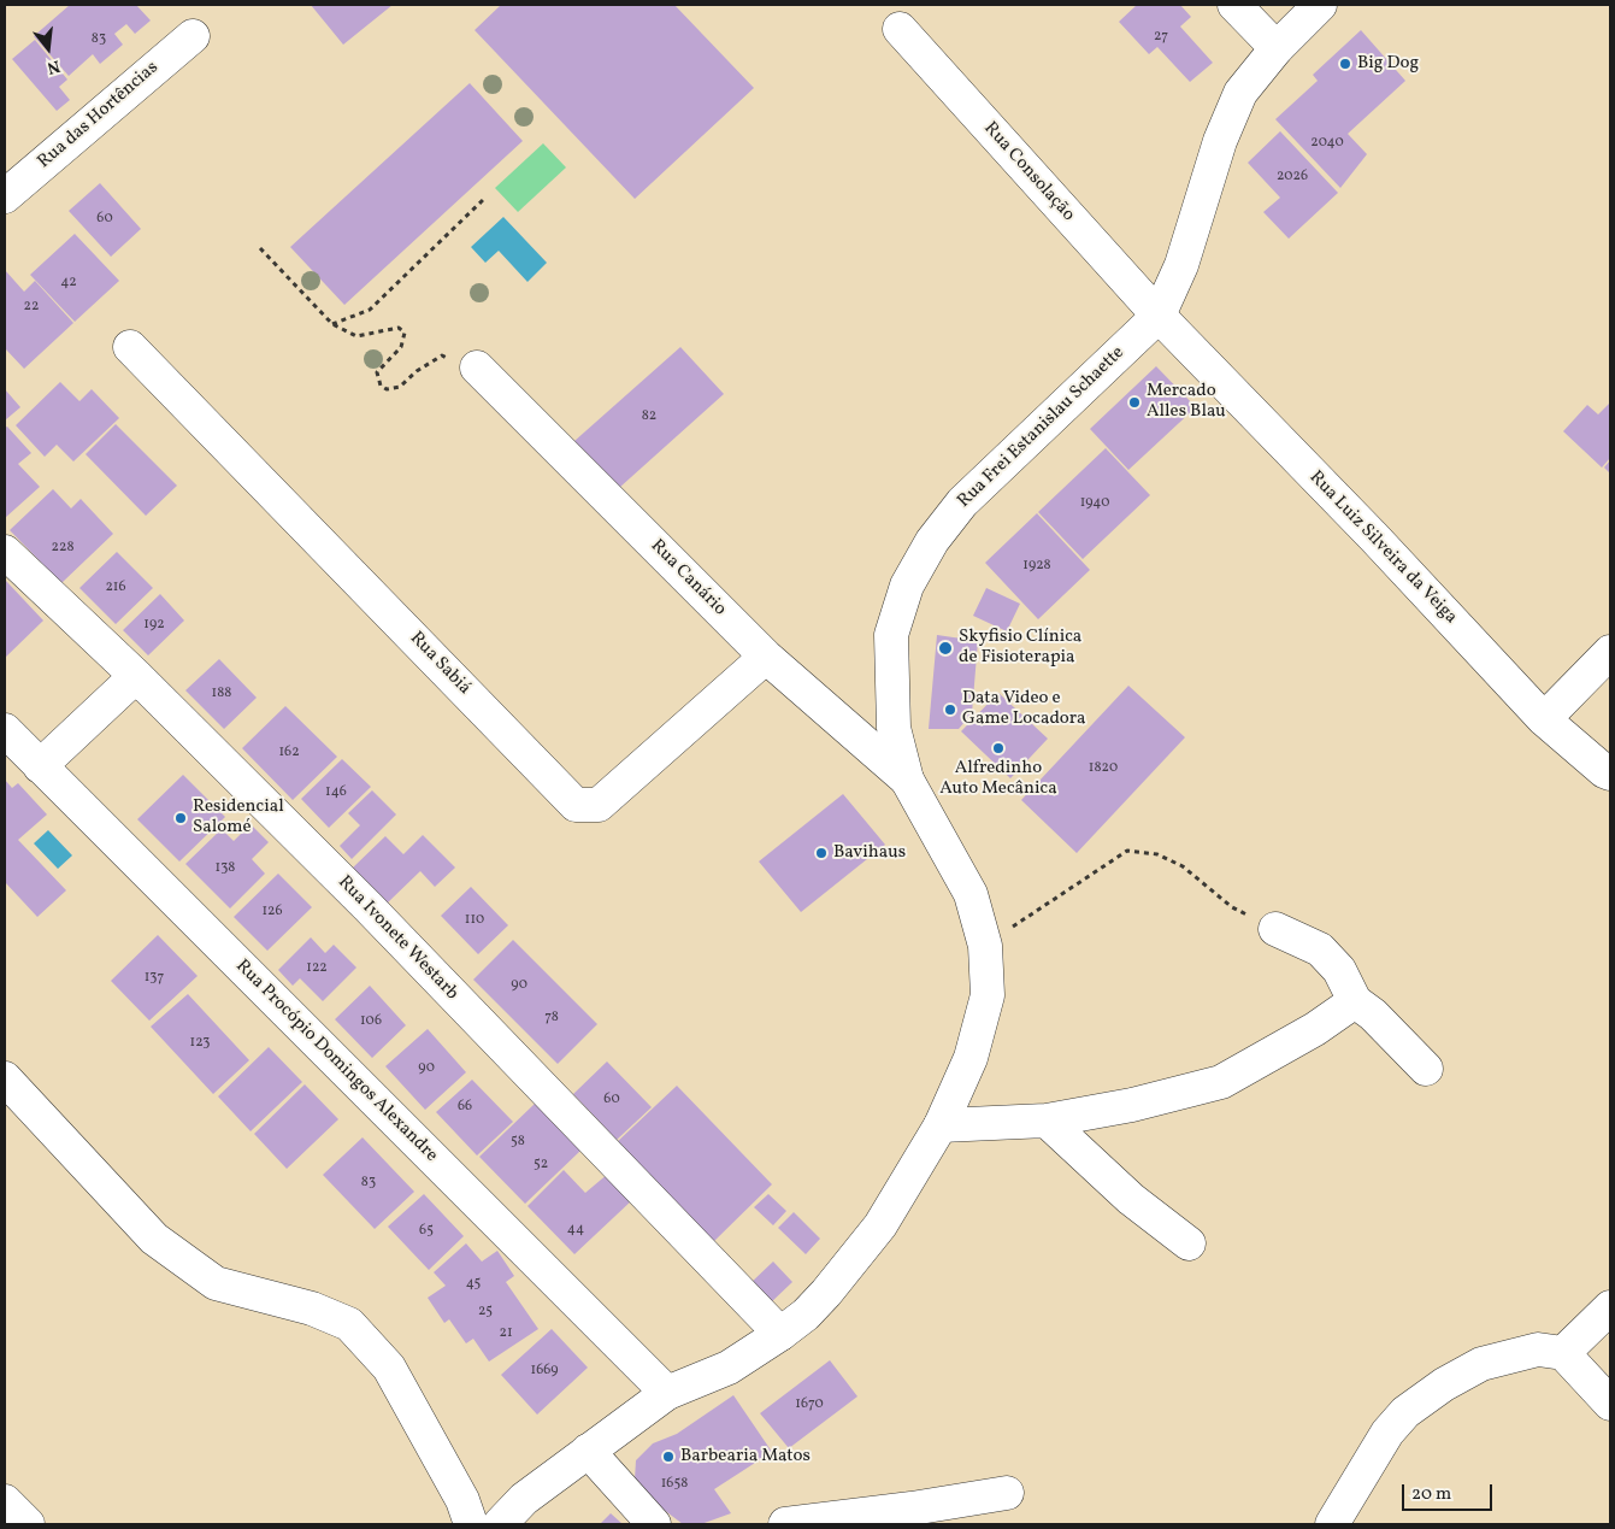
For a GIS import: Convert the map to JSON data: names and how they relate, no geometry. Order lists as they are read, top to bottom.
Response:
{
  "streets": {
    "street": [
      "Rua das Hortências",
      "Rua Consolação",
      "Rua Frei Estanislau Schaette",
      "Rua Luiz Silveira da Veiga",
      "Rua Canário",
      "Rua Sabiá",
      "Rua Ivonete Westarb",
      "Rua Procópio Domingos Alexandre"
    ]
  },
  "crossings": [
    ["Rua Consolação", "Rua Frei Estanislau Schaette"],
    ["Rua Consolação", "Rua Luiz Silveira da Veiga"],
    ["Rua Frei Estanislau Schaette", "Rua Luiz Silveira da Veiga"],
    ["Rua Frei Estanislau Schaette", "Rua Canário"],
    ["Rua Frei Estanislau Schaette", "Rua Ivonete Westarb"],
    ["Rua Frei Estanislau Schaette", "Rua Procópio Domingos Alexandre"],
    ["Rua Canário", "Rua Sabiá"]
  ],
  "places": [
    "Big Dog",
    "Mercado Alles Blau",
    "Skyfisio Clínica de Fisioterapia",
    "Data Video e Game Locadora",
    "Alfredinho Auto Mecânica",
    "Residencial Salomé",
    "Bavihaus",
    "Barbearia Matos"
  ],
  "house_numbers": [
    "27",
    "83",
    "2040",
    "2026",
    "60",
    "42",
    "22",
    "82",
    "1940",
    "228",
    "1928",
    "216",
    "192",
    "188",
    "162",
    "1820",
    "146",
    "138",
    "126",
    "110",
    "122",
    "137",
    "90",
    "78",
    "106",
    "123",
    "90",
    "60",
    "66",
    "58",
    "52",
    "83",
    "44",
    "65",
    "45",
    "25",
    "21",
    "1669",
    "1670",
    "1658"
  ],
  "scale_bar": "20 m",
  "north": "bottom"
}
